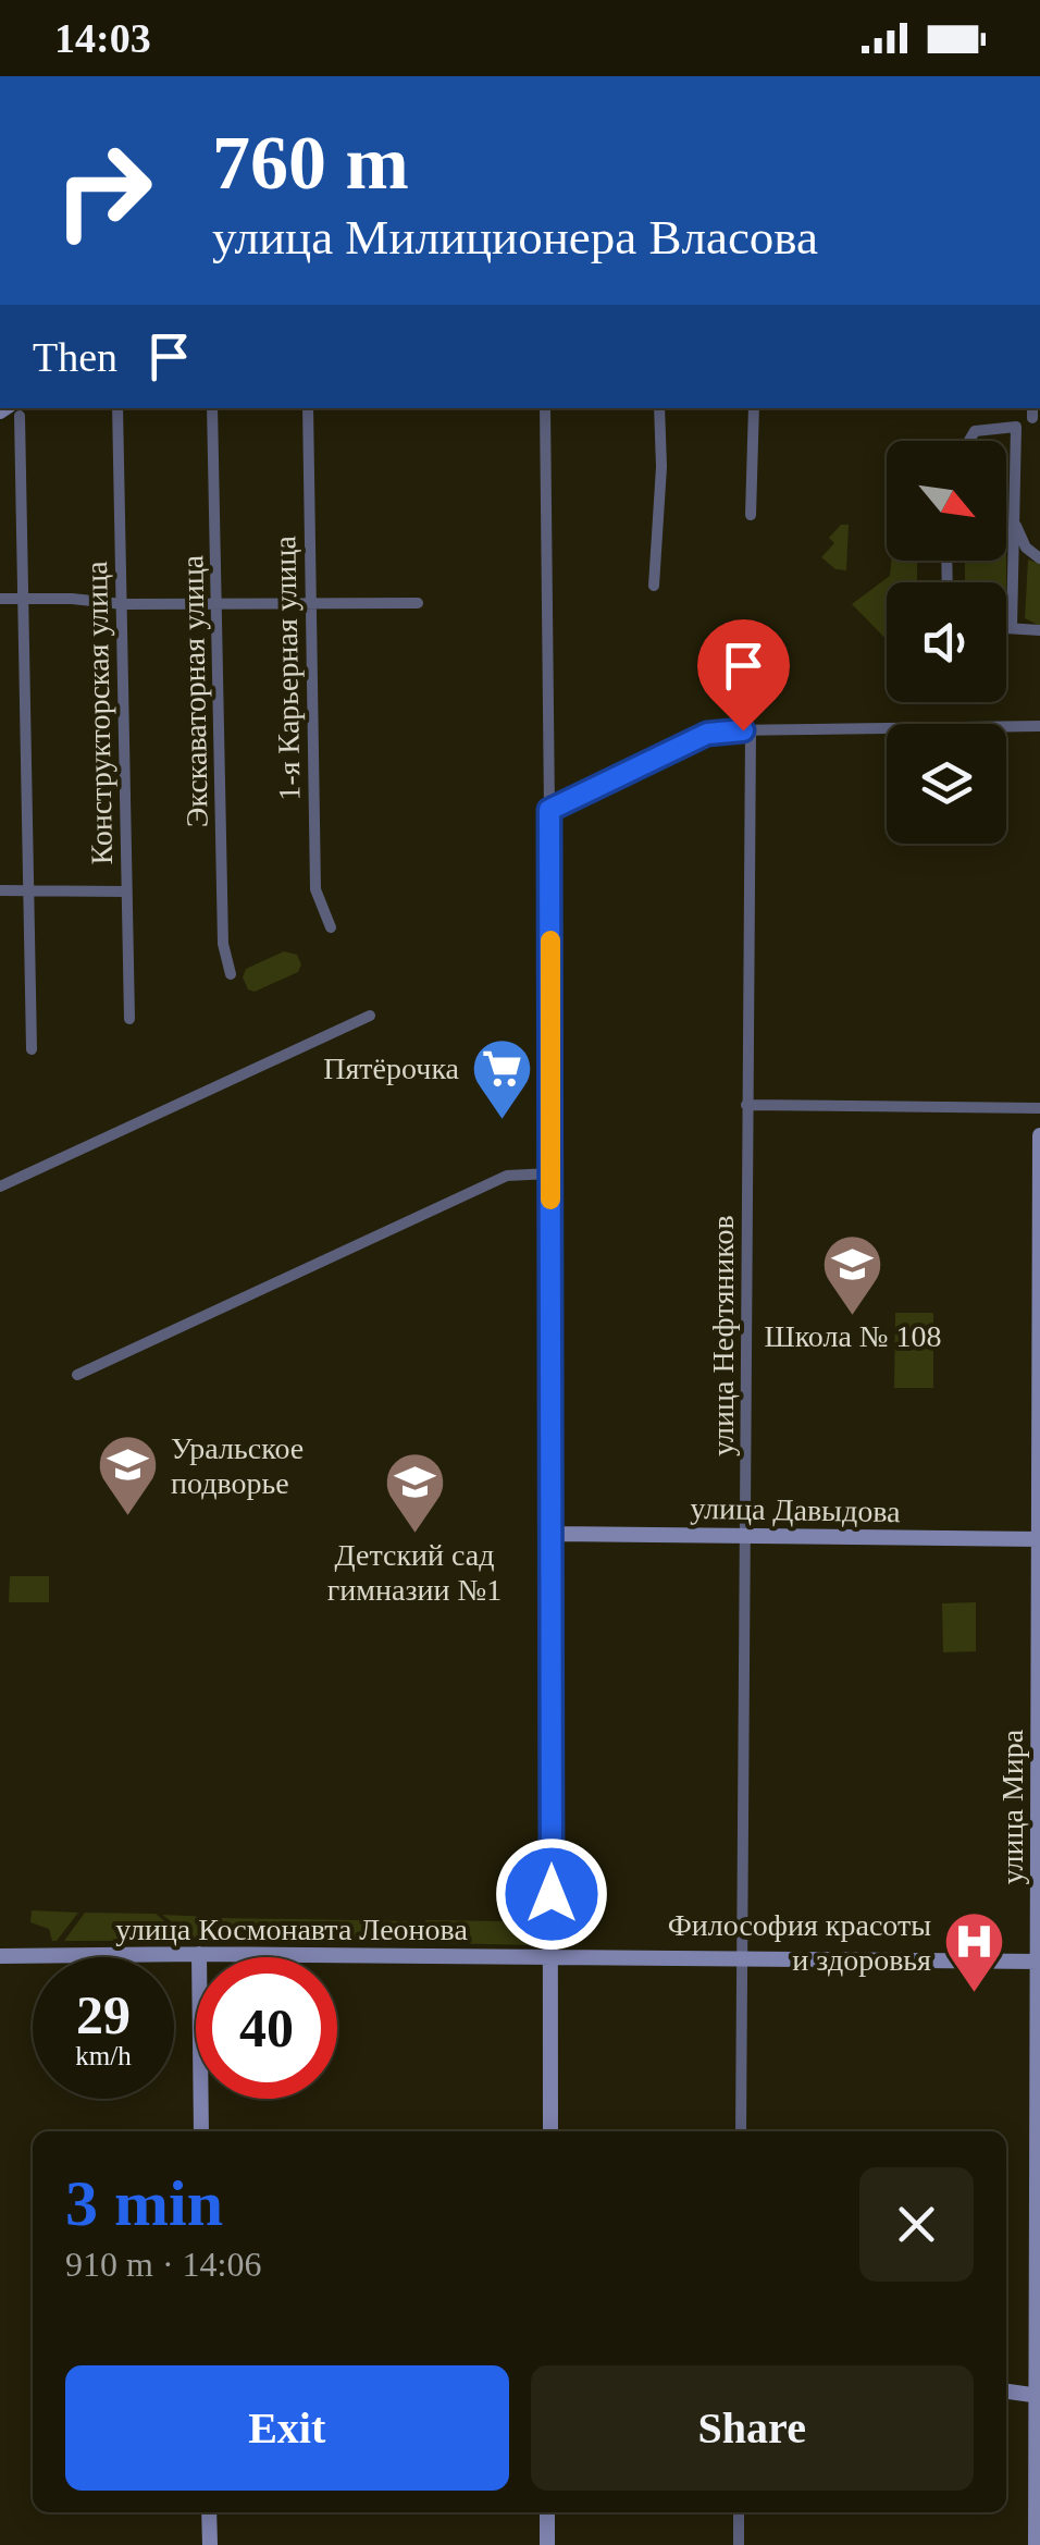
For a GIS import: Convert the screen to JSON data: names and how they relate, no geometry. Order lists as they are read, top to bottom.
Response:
{
  "streets": {
    "main road": ["улица Давыдова", "улица Мира", "улица Космонавта Леонова"],
    "street": [
      "1-я Карьерная улица",
      "Экскаваторная улица",
      "Конструкторская улица",
      "улица Нефтяников"
    ]
  },
  "crossings": [
    ["улица Нефтяников", "улица Давыдова"],
    ["улица Нефтяников", "улица Космонавта Леонова"],
    ["улица Давыдова", "улица Мира"],
    ["улица Мира", "улица Космонавта Леонова"]
  ],
  "places": {
    "supermarket": ["Пятёрочка"],
    "school or university": ["Школа № 108", "Уральское подворье", "Детский сад гимназии №1"],
    "hospital": ["Философия красоты и здоровья"]
  },
  "north": "bottom right",
  "page": {
    "status": "14:03",
    "turn": ["760 m", "улица Милиционера Власова"],
    "then": "Then",
    "speed": "29 km/h",
    "limit": "40",
    "heading": ["3 min", "910 m · 14:06"],
    "buttons": ["Exit", "Share"]
  }
}
